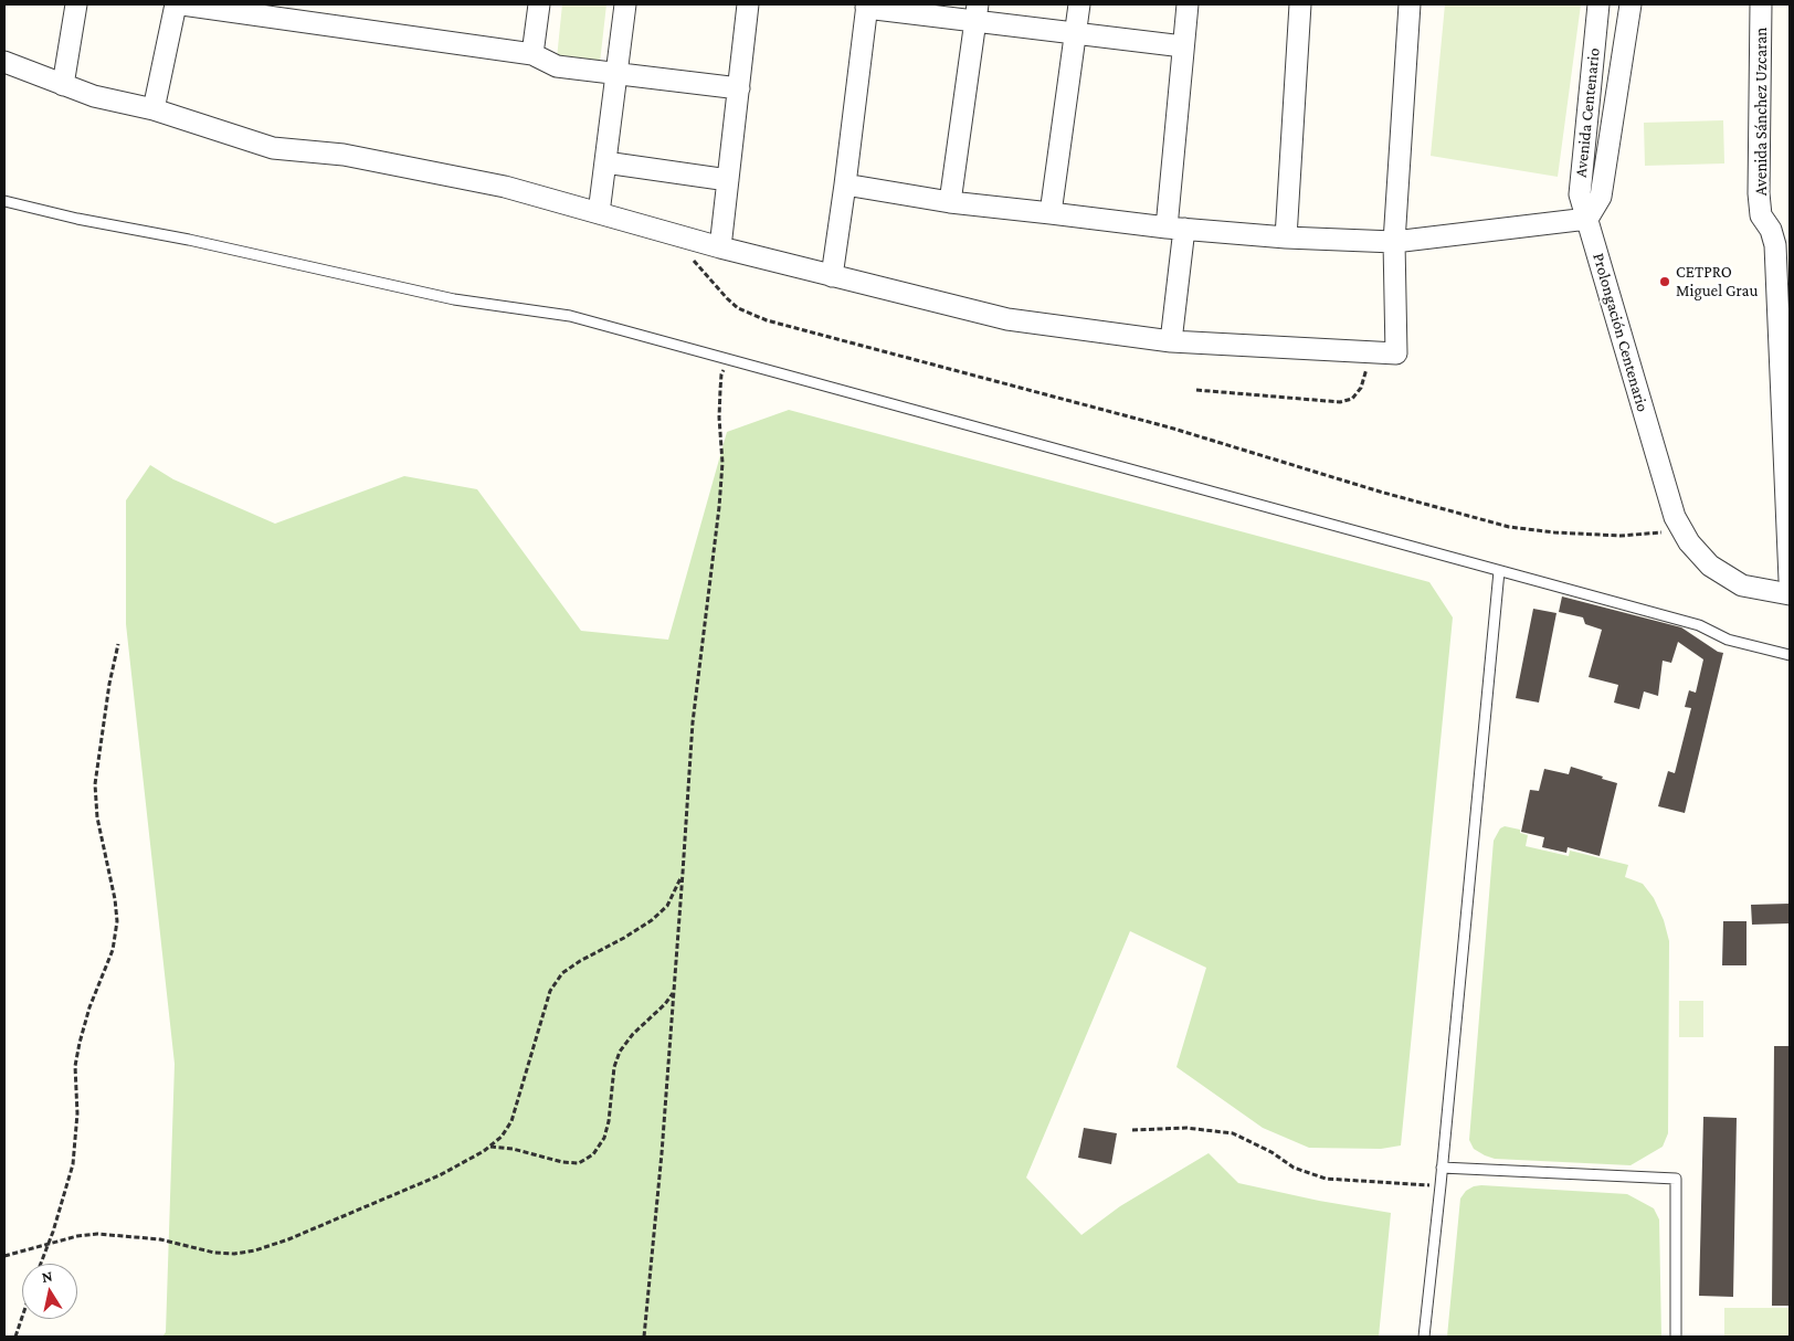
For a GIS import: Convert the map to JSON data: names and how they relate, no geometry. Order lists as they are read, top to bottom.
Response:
{
  "streets": {
    "street": ["Avenida Sánchez Uzcaran", "Avenida Centenario", "Prolongación Centenario"]
  },
  "crossings": [
    ["Avenida Centenario", "Prolongación Centenario"]
  ],
  "places": ["CETPRO Miguel Grau"],
  "north": "top"
}
